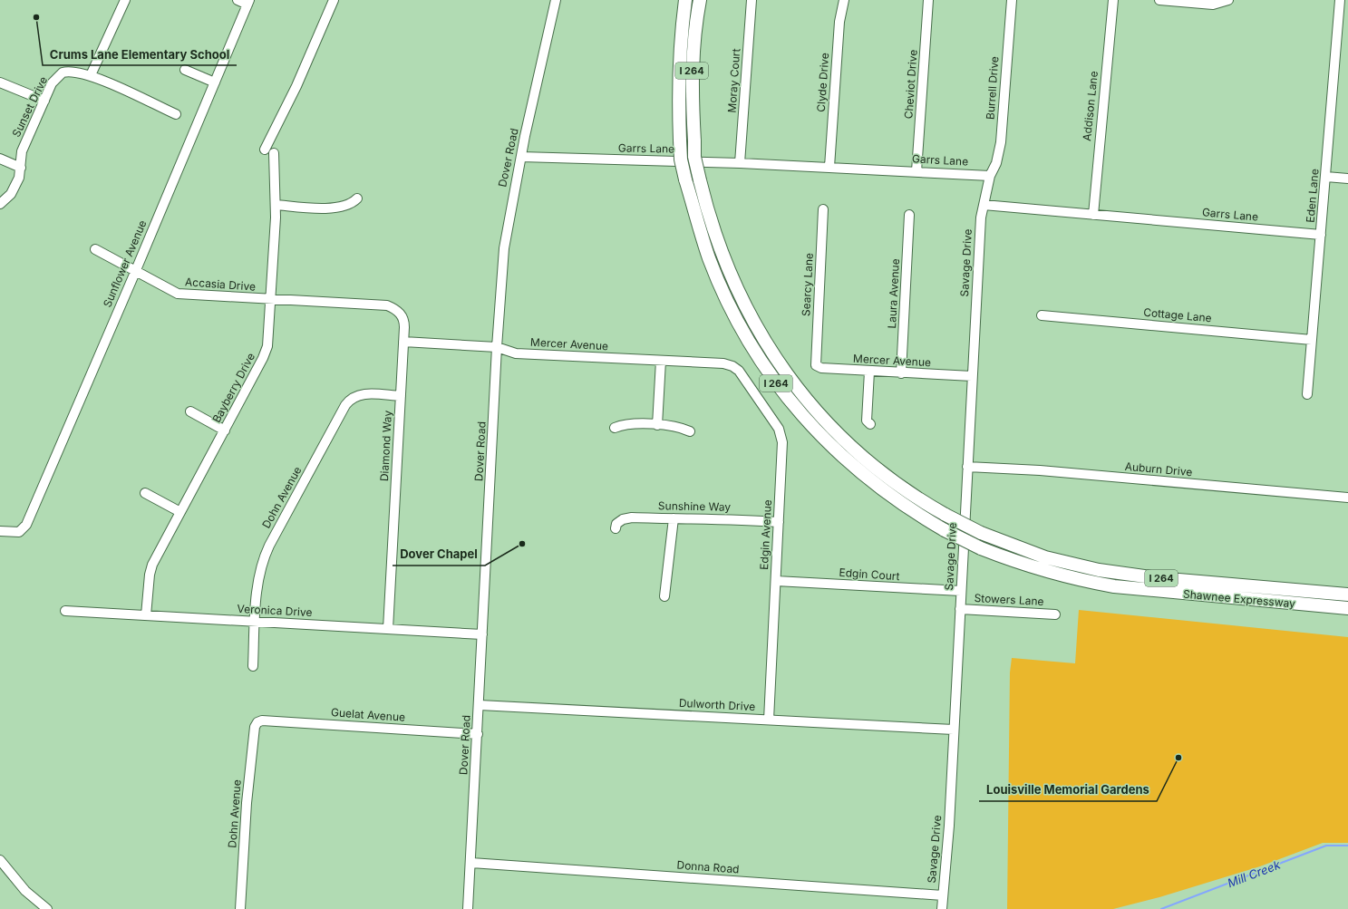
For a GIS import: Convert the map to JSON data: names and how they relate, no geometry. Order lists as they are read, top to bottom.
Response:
{
  "streets": {
    "highway": ["I 264", "Shawnee Expressway"],
    "street": [
      "Moray Court",
      "Clyde Drive",
      "Cheviot Drive",
      "Burrell Drive",
      "Addison Lane",
      "Sunset Drive",
      "Garrs Lane",
      "Dover Road",
      "Eden Lane",
      "Savage Drive",
      "Sunflower Avenue",
      "Accasia Drive",
      "Searcy Lane",
      "Laura Avenue",
      "Cottage Lane",
      "Mercer Avenue",
      "Bayberry Drive",
      "Diamond Way",
      "Auburn Drive",
      "Dohn Avenue",
      "Sunshine Way",
      "Edgin Avenue",
      "Edgin Court",
      "Stowers Lane",
      "Veronica Drive",
      "Dulworth Drive",
      "Guelat Avenue",
      "Donna Road"
    ]
  },
  "crossings": [
    ["Moray Court", "Garrs Lane"],
    ["Clyde Drive", "Garrs Lane"],
    ["Cheviot Drive", "Garrs Lane"],
    ["Burrell Drive", "Garrs Lane"],
    ["Addison Lane", "Garrs Lane"],
    ["Garrs Lane", "Dover Road"],
    ["Garrs Lane", "Eden Lane"],
    ["Garrs Lane", "Savage Drive"],
    ["Dover Road", "Mercer Avenue"],
    ["Dover Road", "Veronica Drive"],
    ["Dover Road", "Dulworth Drive"],
    ["Dover Road", "Guelat Avenue"],
    ["Dover Road", "Donna Road"],
    ["Eden Lane", "Cottage Lane"],
    ["Savage Drive", "Mercer Avenue"],
    ["Savage Drive", "Auburn Drive"],
    ["Savage Drive", "Edgin Court"],
    ["Savage Drive", "Stowers Lane"],
    ["Savage Drive", "Dulworth Drive"],
    ["Savage Drive", "Donna Road"],
    ["Sunflower Avenue", "Accasia Drive"],
    ["Accasia Drive", "Bayberry Drive"],
    ["Accasia Drive", "Diamond Way"],
    ["Searcy Lane", "Mercer Avenue"],
    ["Laura Avenue", "Mercer Avenue"],
    ["Mercer Avenue", "Diamond Way"],
    ["Mercer Avenue", "Edgin Avenue"],
    ["Bayberry Drive", "Veronica Drive"],
    ["Diamond Way", "Dohn Avenue"],
    ["Diamond Way", "Veronica Drive"],
    ["Dohn Avenue", "Veronica Drive"],
    ["Dohn Avenue", "Guelat Avenue"],
    ["Sunshine Way", "Edgin Avenue"],
    ["Edgin Avenue", "Edgin Court"],
    ["Edgin Avenue", "Dulworth Drive"]
  ],
  "water": ["Mill Creek"],
  "places": ["Crums Lane Elementary School", "Dover Chapel", "Louisville Memorial Gardens"]
}
